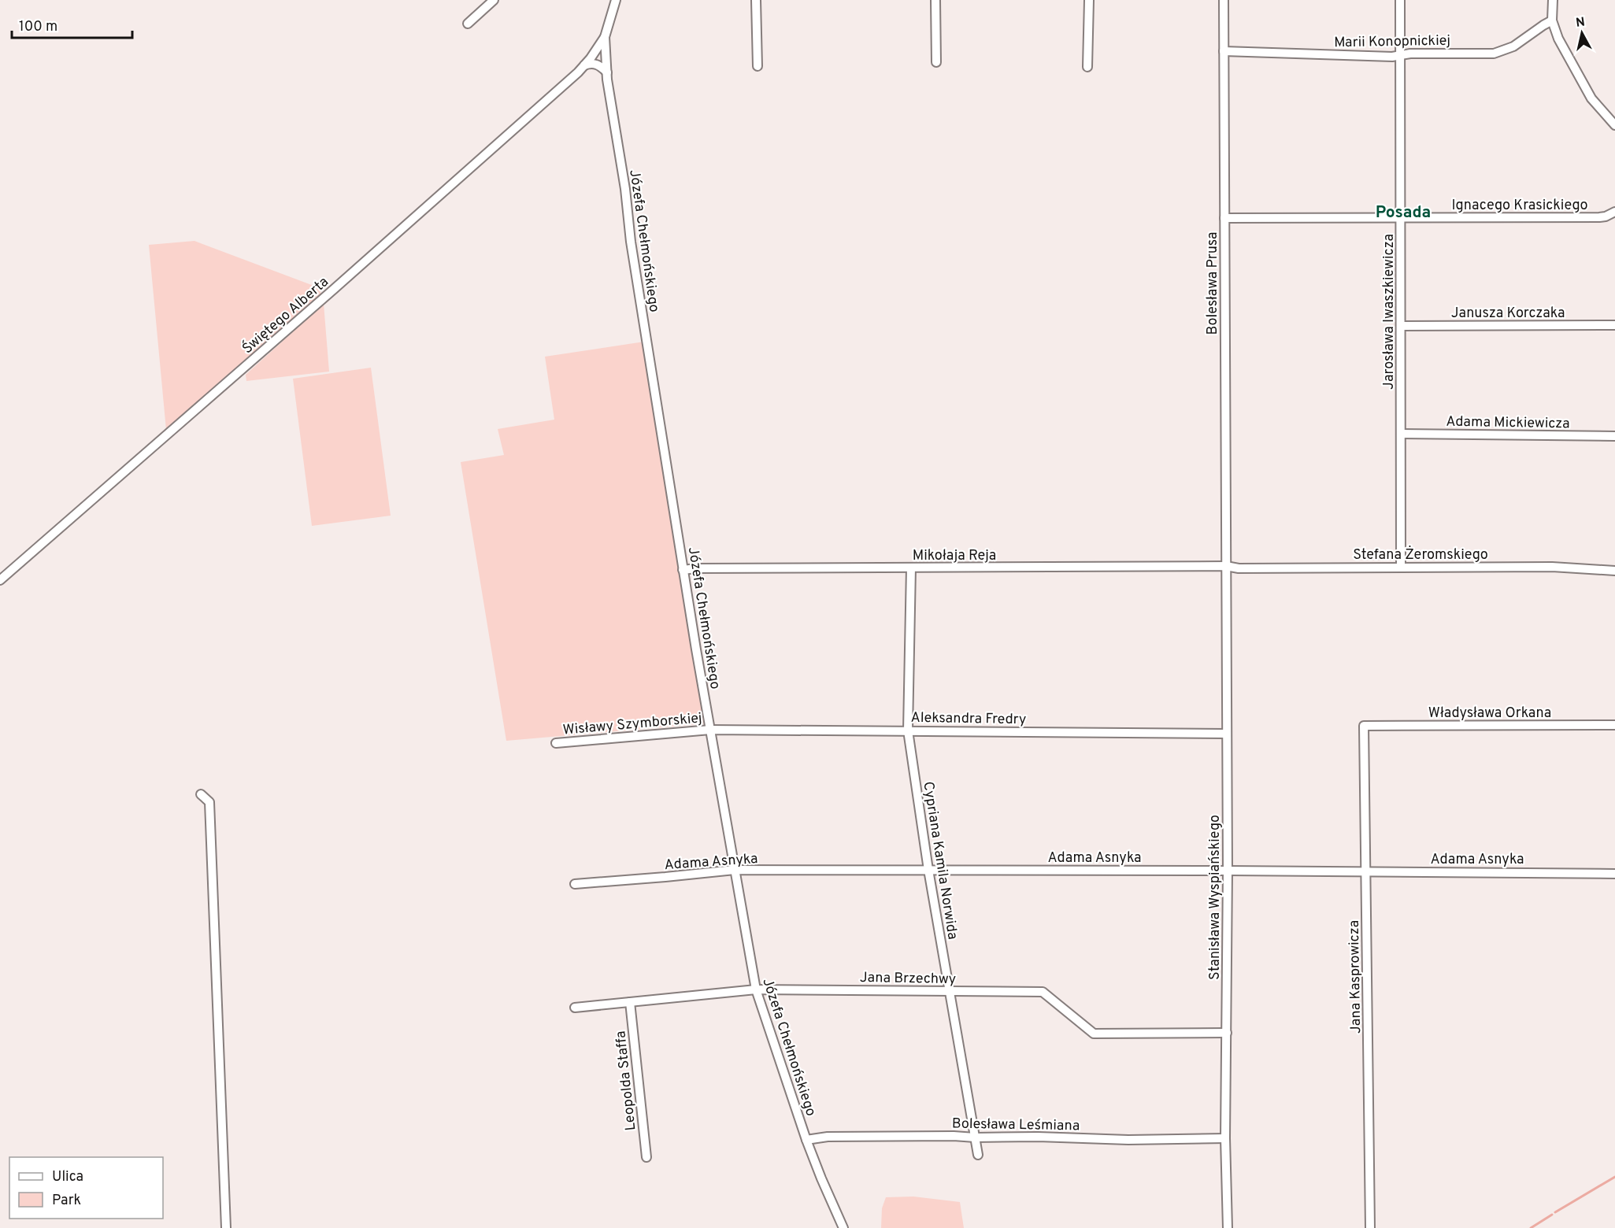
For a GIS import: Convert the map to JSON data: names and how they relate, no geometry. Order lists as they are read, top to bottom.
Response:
{
  "streets": {
    "street": [
      "Marii Konopnickiej",
      "Ignacego Krasickiego",
      "Józefa Chełmońskiego",
      "Bolesława Prusa",
      "Jarosława Iwaszkiewicza",
      "Janusza Korczaka",
      "Świętego Alberta",
      "Adama Mickiewicza",
      "Stefana Żeromskiego",
      "Mikołaja Reja",
      "Władysława Orkana",
      "Aleksandra Fredry",
      "Wisławy Szymborskiej",
      "Adama Asnyka",
      "Cypriana Kamila Norwida",
      "Stanisława Wyspiańskiego",
      "Jana Kasprowicza",
      "Jana Brzechwy",
      "Leopolda Staffa",
      "Bolesława Leśmiana"
    ]
  },
  "crossings": [
    ["Marii Konopnickiej", "Bolesława Prusa"],
    ["Marii Konopnickiej", "Jarosława Iwaszkiewicza"],
    ["Ignacego Krasickiego", "Bolesława Prusa"],
    ["Ignacego Krasickiego", "Jarosława Iwaszkiewicza"],
    ["Józefa Chełmońskiego", "Świętego Alberta"],
    ["Józefa Chełmońskiego", "Mikołaja Reja"],
    ["Józefa Chełmońskiego", "Aleksandra Fredry"],
    ["Józefa Chełmońskiego", "Wisławy Szymborskiej"],
    ["Józefa Chełmońskiego", "Adama Asnyka"],
    ["Józefa Chełmońskiego", "Jana Brzechwy"],
    ["Józefa Chełmońskiego", "Bolesława Leśmiana"],
    ["Bolesława Prusa", "Stefana Żeromskiego"],
    ["Bolesława Prusa", "Mikołaja Reja"],
    ["Bolesława Prusa", "Stanisława Wyspiańskiego"],
    ["Jarosława Iwaszkiewicza", "Janusza Korczaka"],
    ["Jarosława Iwaszkiewicza", "Adama Mickiewicza"],
    ["Jarosława Iwaszkiewicza", "Stefana Żeromskiego"],
    ["Stefana Żeromskiego", "Mikołaja Reja"],
    ["Stefana Żeromskiego", "Stanisława Wyspiańskiego"],
    ["Mikołaja Reja", "Cypriana Kamila Norwida"],
    ["Mikołaja Reja", "Stanisława Wyspiańskiego"],
    ["Władysława Orkana", "Jana Kasprowicza"],
    ["Aleksandra Fredry", "Wisławy Szymborskiej"],
    ["Aleksandra Fredry", "Cypriana Kamila Norwida"],
    ["Aleksandra Fredry", "Stanisława Wyspiańskiego"],
    ["Adama Asnyka", "Cypriana Kamila Norwida"],
    ["Adama Asnyka", "Stanisława Wyspiańskiego"],
    ["Adama Asnyka", "Jana Kasprowicza"],
    ["Cypriana Kamila Norwida", "Jana Brzechwy"],
    ["Cypriana Kamila Norwida", "Bolesława Leśmiana"],
    ["Stanisława Wyspiańskiego", "Jana Brzechwy"],
    ["Stanisława Wyspiańskiego", "Bolesława Leśmiana"],
    ["Jana Brzechwy", "Leopolda Staffa"]
  ],
  "districts": ["Posada"],
  "legend": ["Ulica", "Park"],
  "scale_bar": "100 m",
  "north": "top"
}
